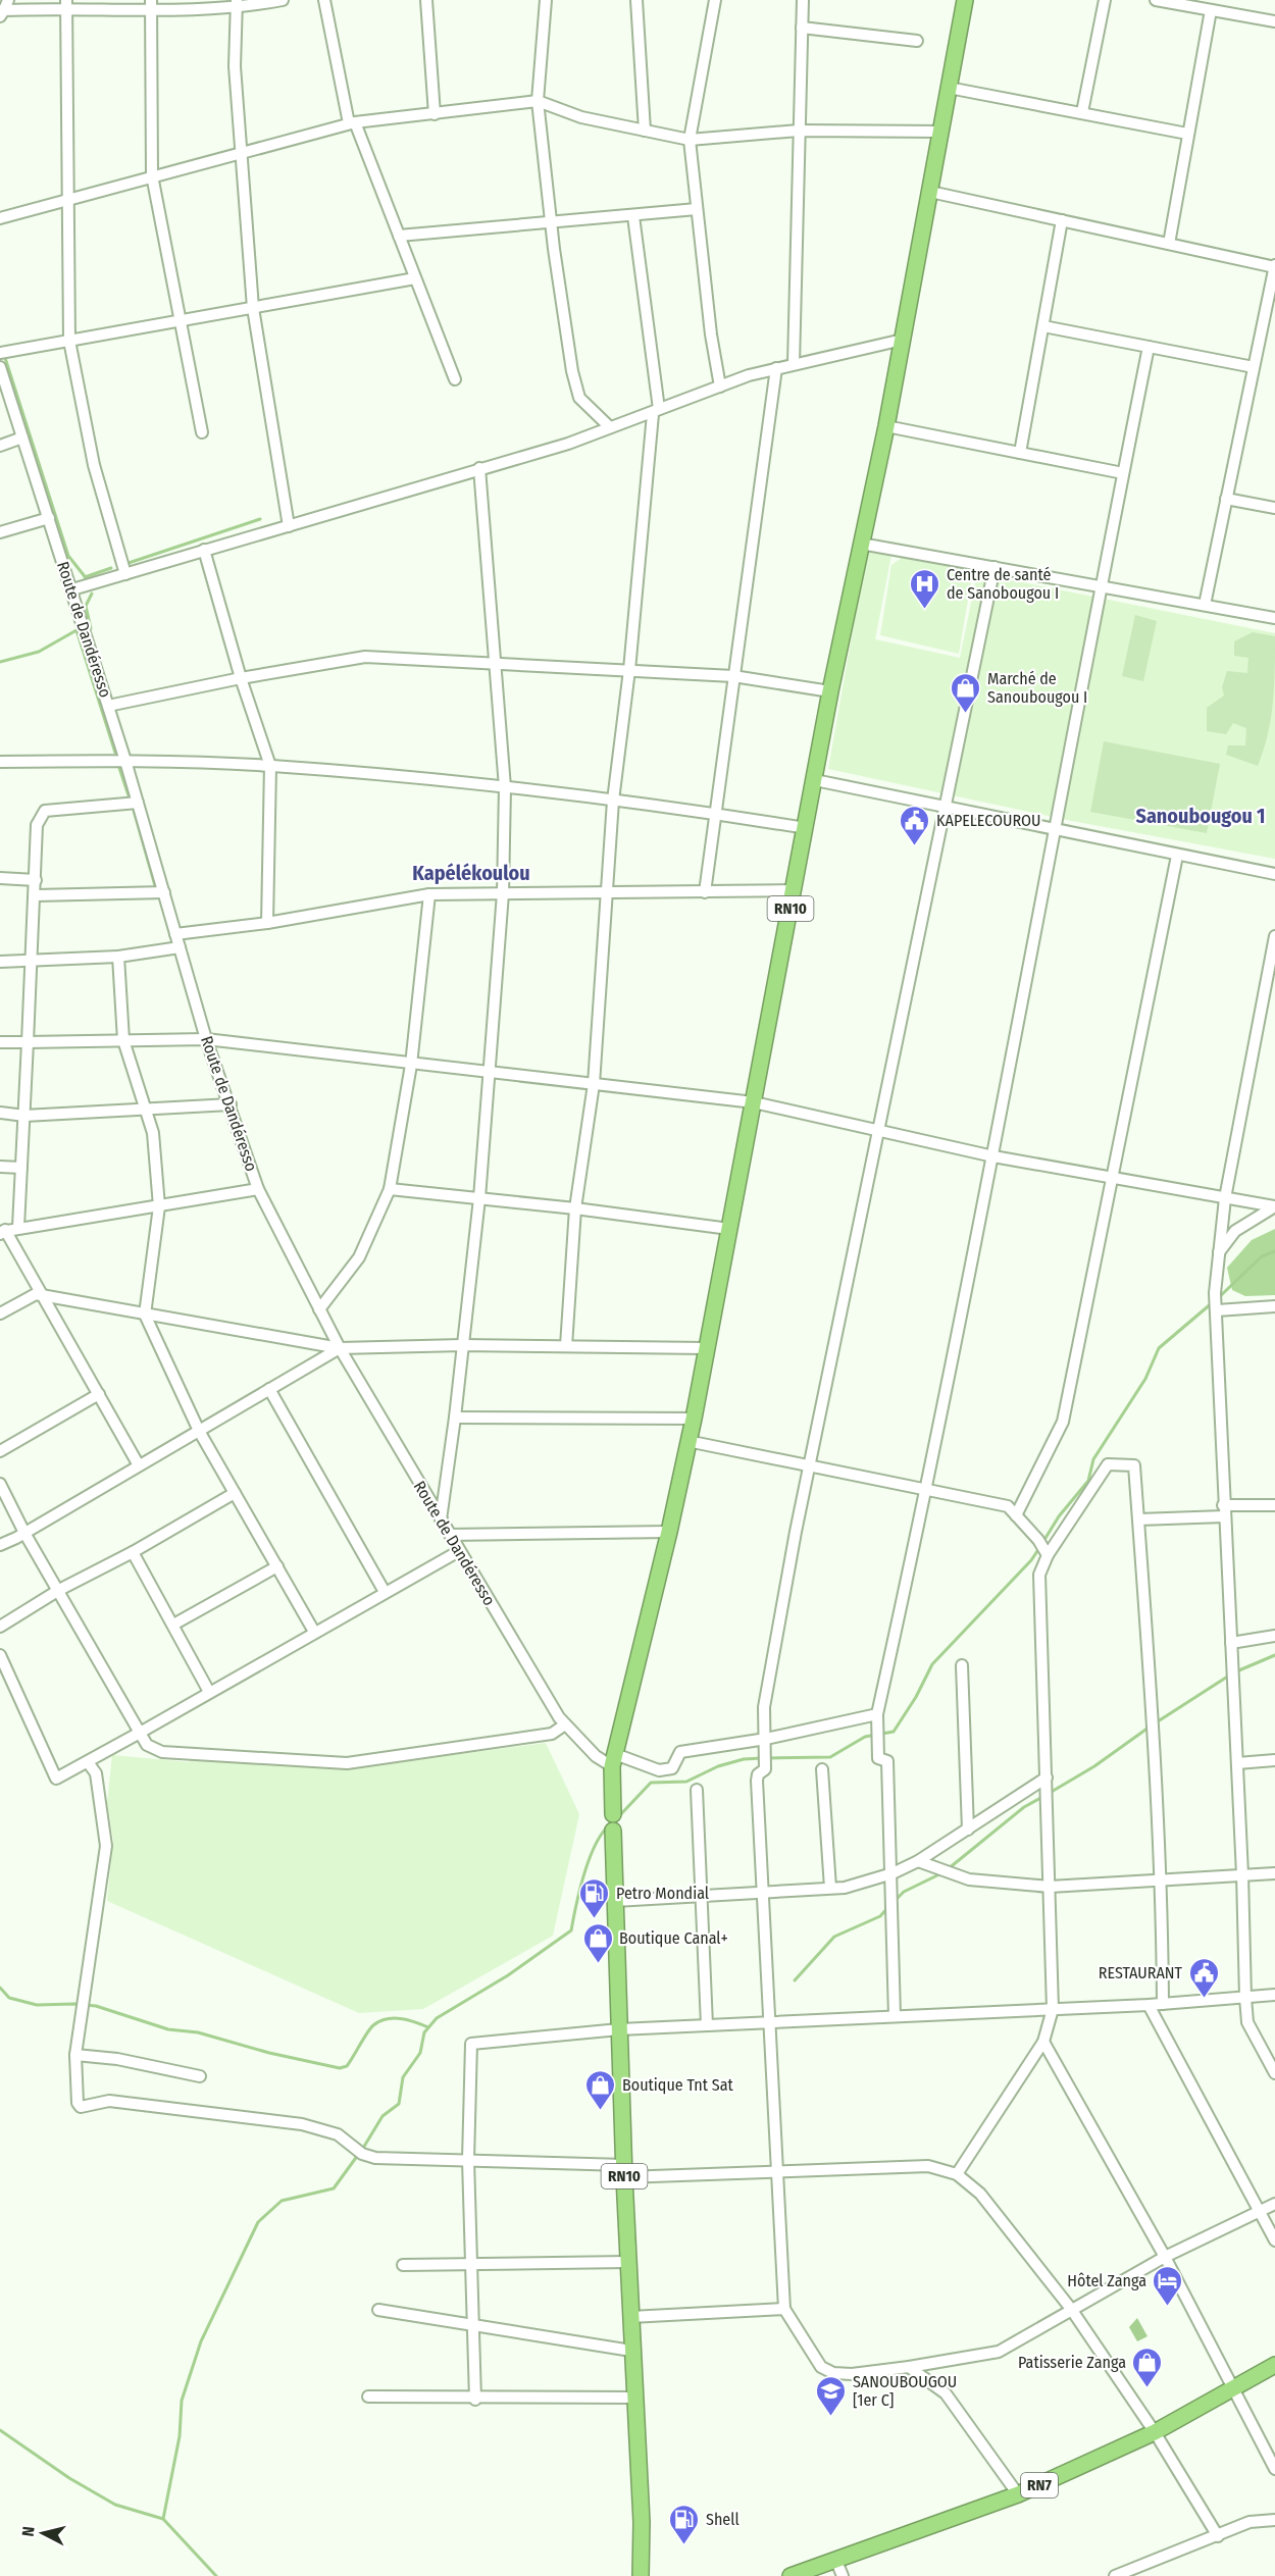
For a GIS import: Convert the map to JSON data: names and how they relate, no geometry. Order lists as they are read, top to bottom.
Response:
{
  "streets": {
    "highway": ["RN10", "RN7"],
    "street": ["Route de Dandéresso"]
  },
  "crossings": [
    ["Route de Dandéresso", "RN10"]
  ],
  "districts": ["Sanoubougou 1", "Kapélékoulou"],
  "places": {
    "hospital": ["Centre de santé de Sanobougou I"],
    "shop": [
      "Marché de Sanoubougou I",
      "Boutique Canal+",
      "Boutique Tnt Sat",
      "Patisserie Zanga"
    ],
    "public building": ["KAPELECOUROU", "RESTAURANT"],
    "fuel station": ["Petro Mondial", "Shell"],
    "hotel": ["Hôtel Zanga"],
    "school or university": ["SANOUBOUGOU [1er C]"]
  },
  "north": "left"
}
